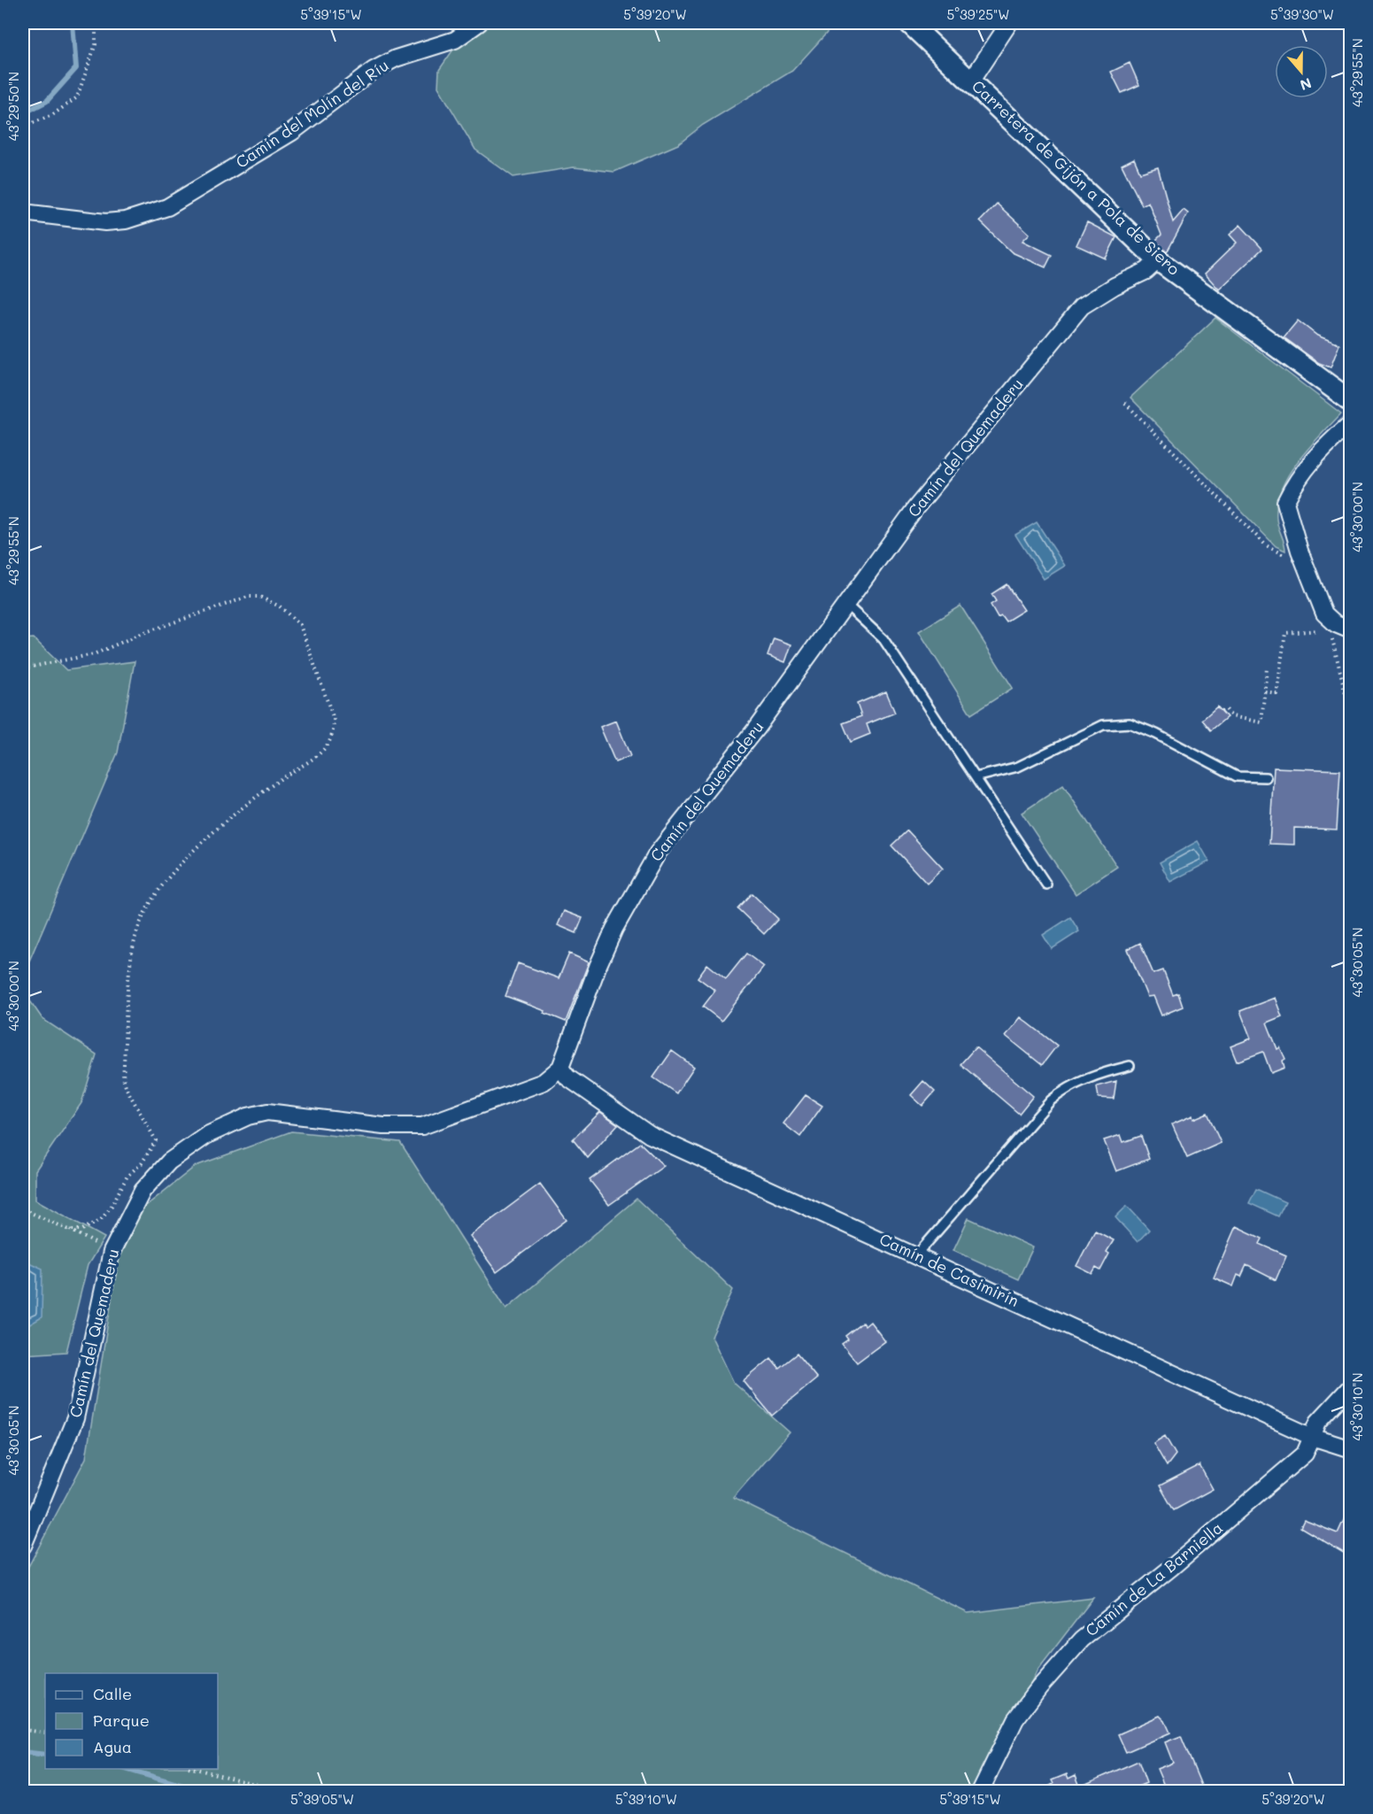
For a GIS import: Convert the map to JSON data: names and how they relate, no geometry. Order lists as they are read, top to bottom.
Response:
{
  "streets": {
    "street": [
      "Camín del Molín del Ríu",
      "Carretera de Gijón a Pola de Siero",
      "Camín del Quemaderu",
      "Camín de Casimirín",
      "Camín de La Barniella"
    ]
  },
  "crossings": [
    ["Carretera de Gijón a Pola de Siero", "Camín del Quemaderu"],
    ["Camín del Quemaderu", "Camín de Casimirín"],
    ["Camín de Casimirín", "Camín de La Barniella"]
  ],
  "legend": ["Calle", "Parque", "Agua"],
  "north": "bottom",
  "coordinates": [
    "5°39'15\"W",
    "5°39'20\"W",
    "5°39'25\"W",
    "5°39'30\"W",
    "43°29'55\"N",
    "43°29'50\"N",
    "43°30'00\"N",
    "43°30'05\"N",
    "43°30'10\"N",
    "5°39'05\"W",
    "5°39'10\"W"
  ]
}
